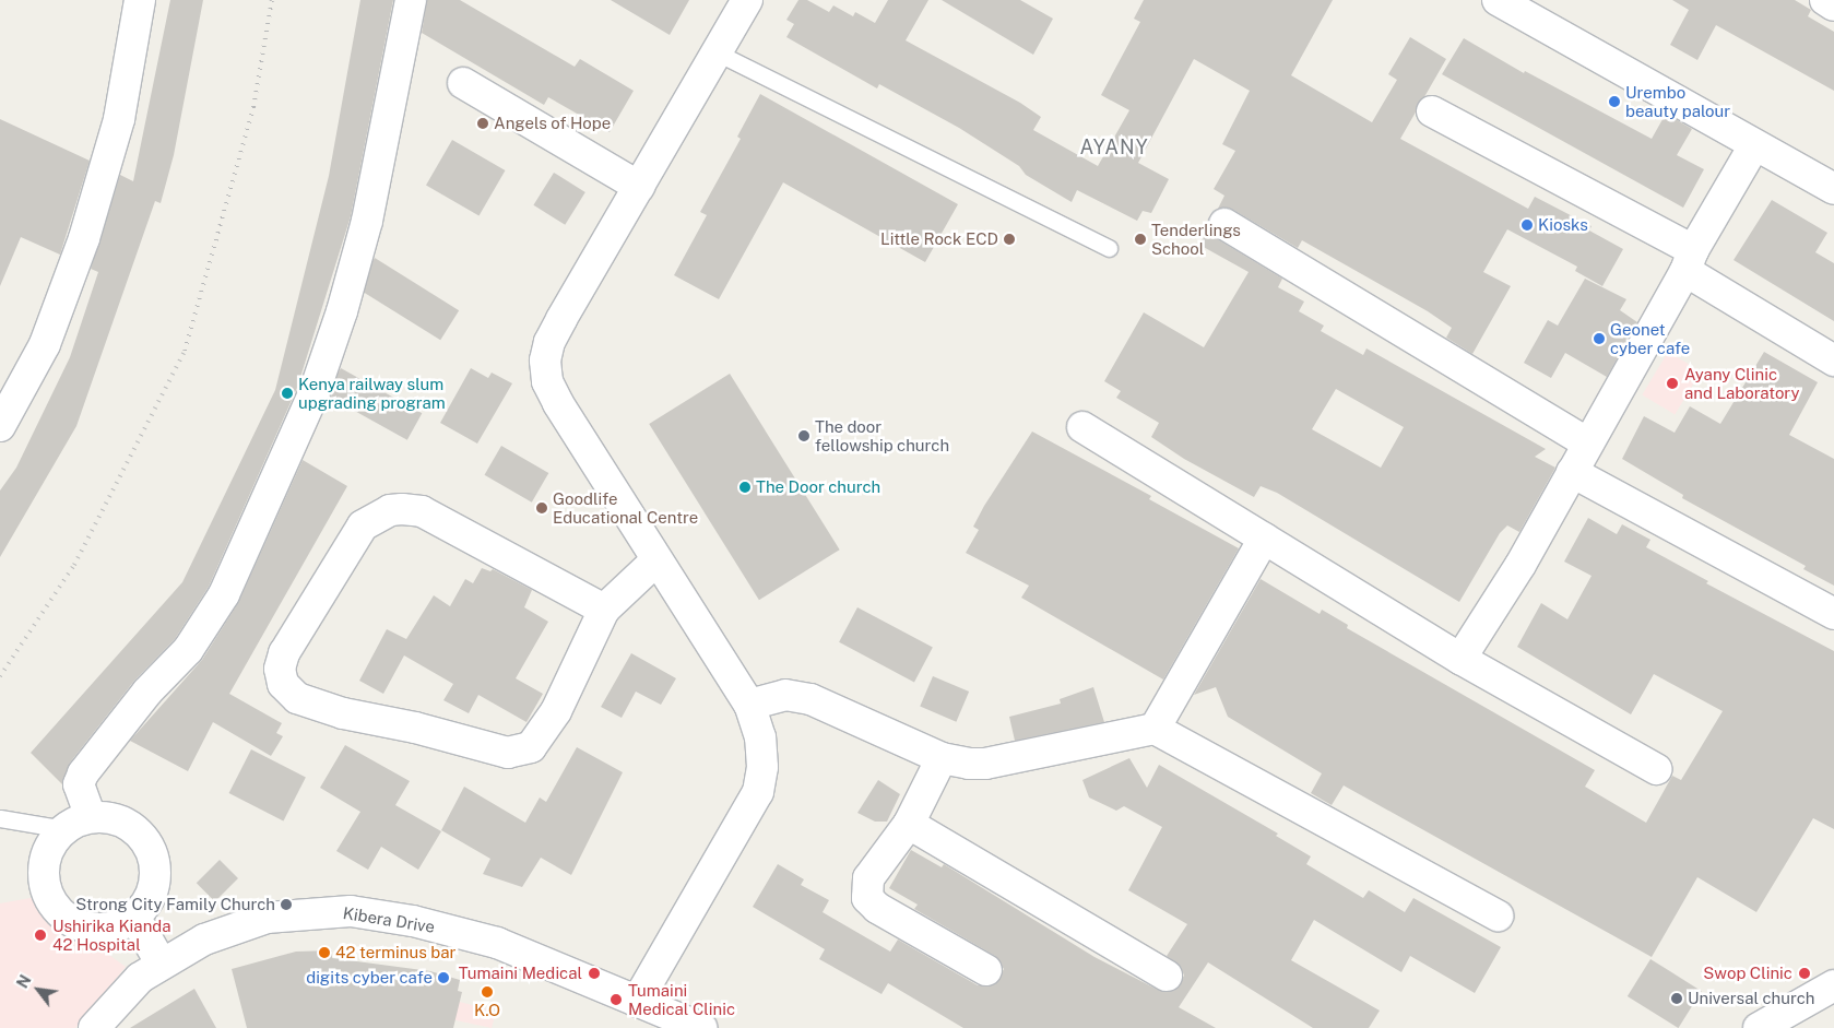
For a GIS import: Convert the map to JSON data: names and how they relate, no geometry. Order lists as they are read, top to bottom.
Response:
{
  "streets": {
    "street": ["Kibera Drive"]
  },
  "districts": ["AYANY"],
  "places": [
    "Urembo beauty palour",
    "Angels of Hope",
    "Kiosks",
    "Little Rock ECD",
    "Tenderlings School",
    "Geonet cyber cafe",
    "Ayany Clinic and Laboratory",
    "Kenya railway slum upgrading program",
    "The door fellowship church",
    "The Door church",
    "Goodlife Educational Centre",
    "Strong City Family Church",
    "Ushirika Kianda 42 Hospital",
    "42 terminus bar",
    "Tumaini Medical",
    "Swop Clinic",
    "digits cyber cafe",
    "K.O",
    "Universal church",
    "Tumaini Medical Clinic"
  ],
  "north": "top left"
}
